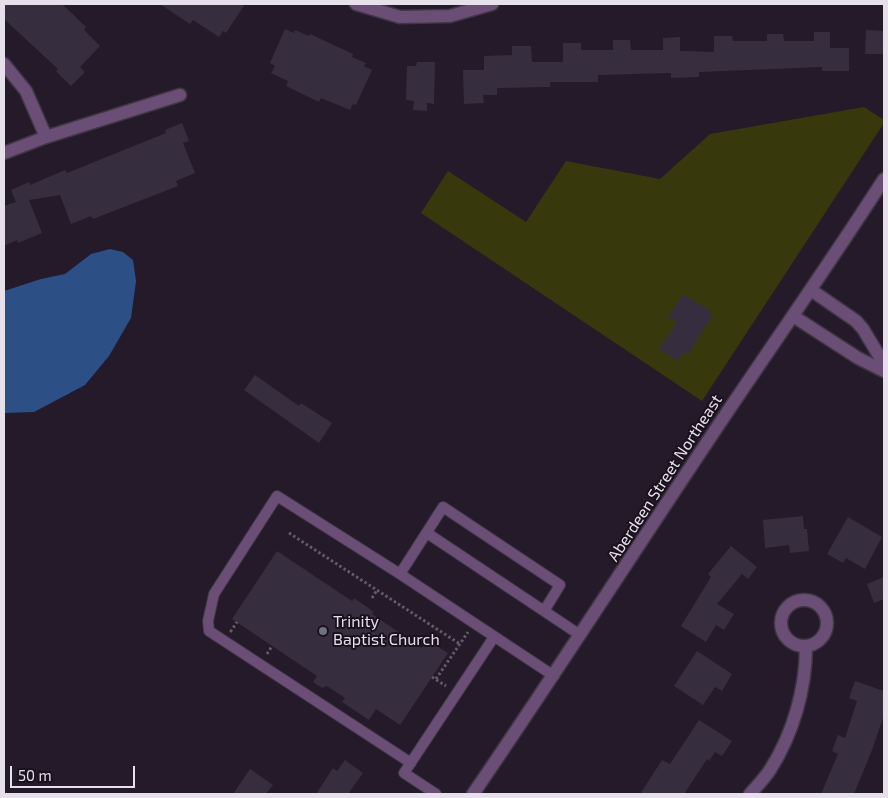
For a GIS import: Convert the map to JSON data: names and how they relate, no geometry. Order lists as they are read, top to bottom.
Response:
{
  "streets": {
    "street": ["Aberdeen Street Northeast"]
  },
  "places": ["Trinity Baptist Church"],
  "scale_bar": "50 m"
}
